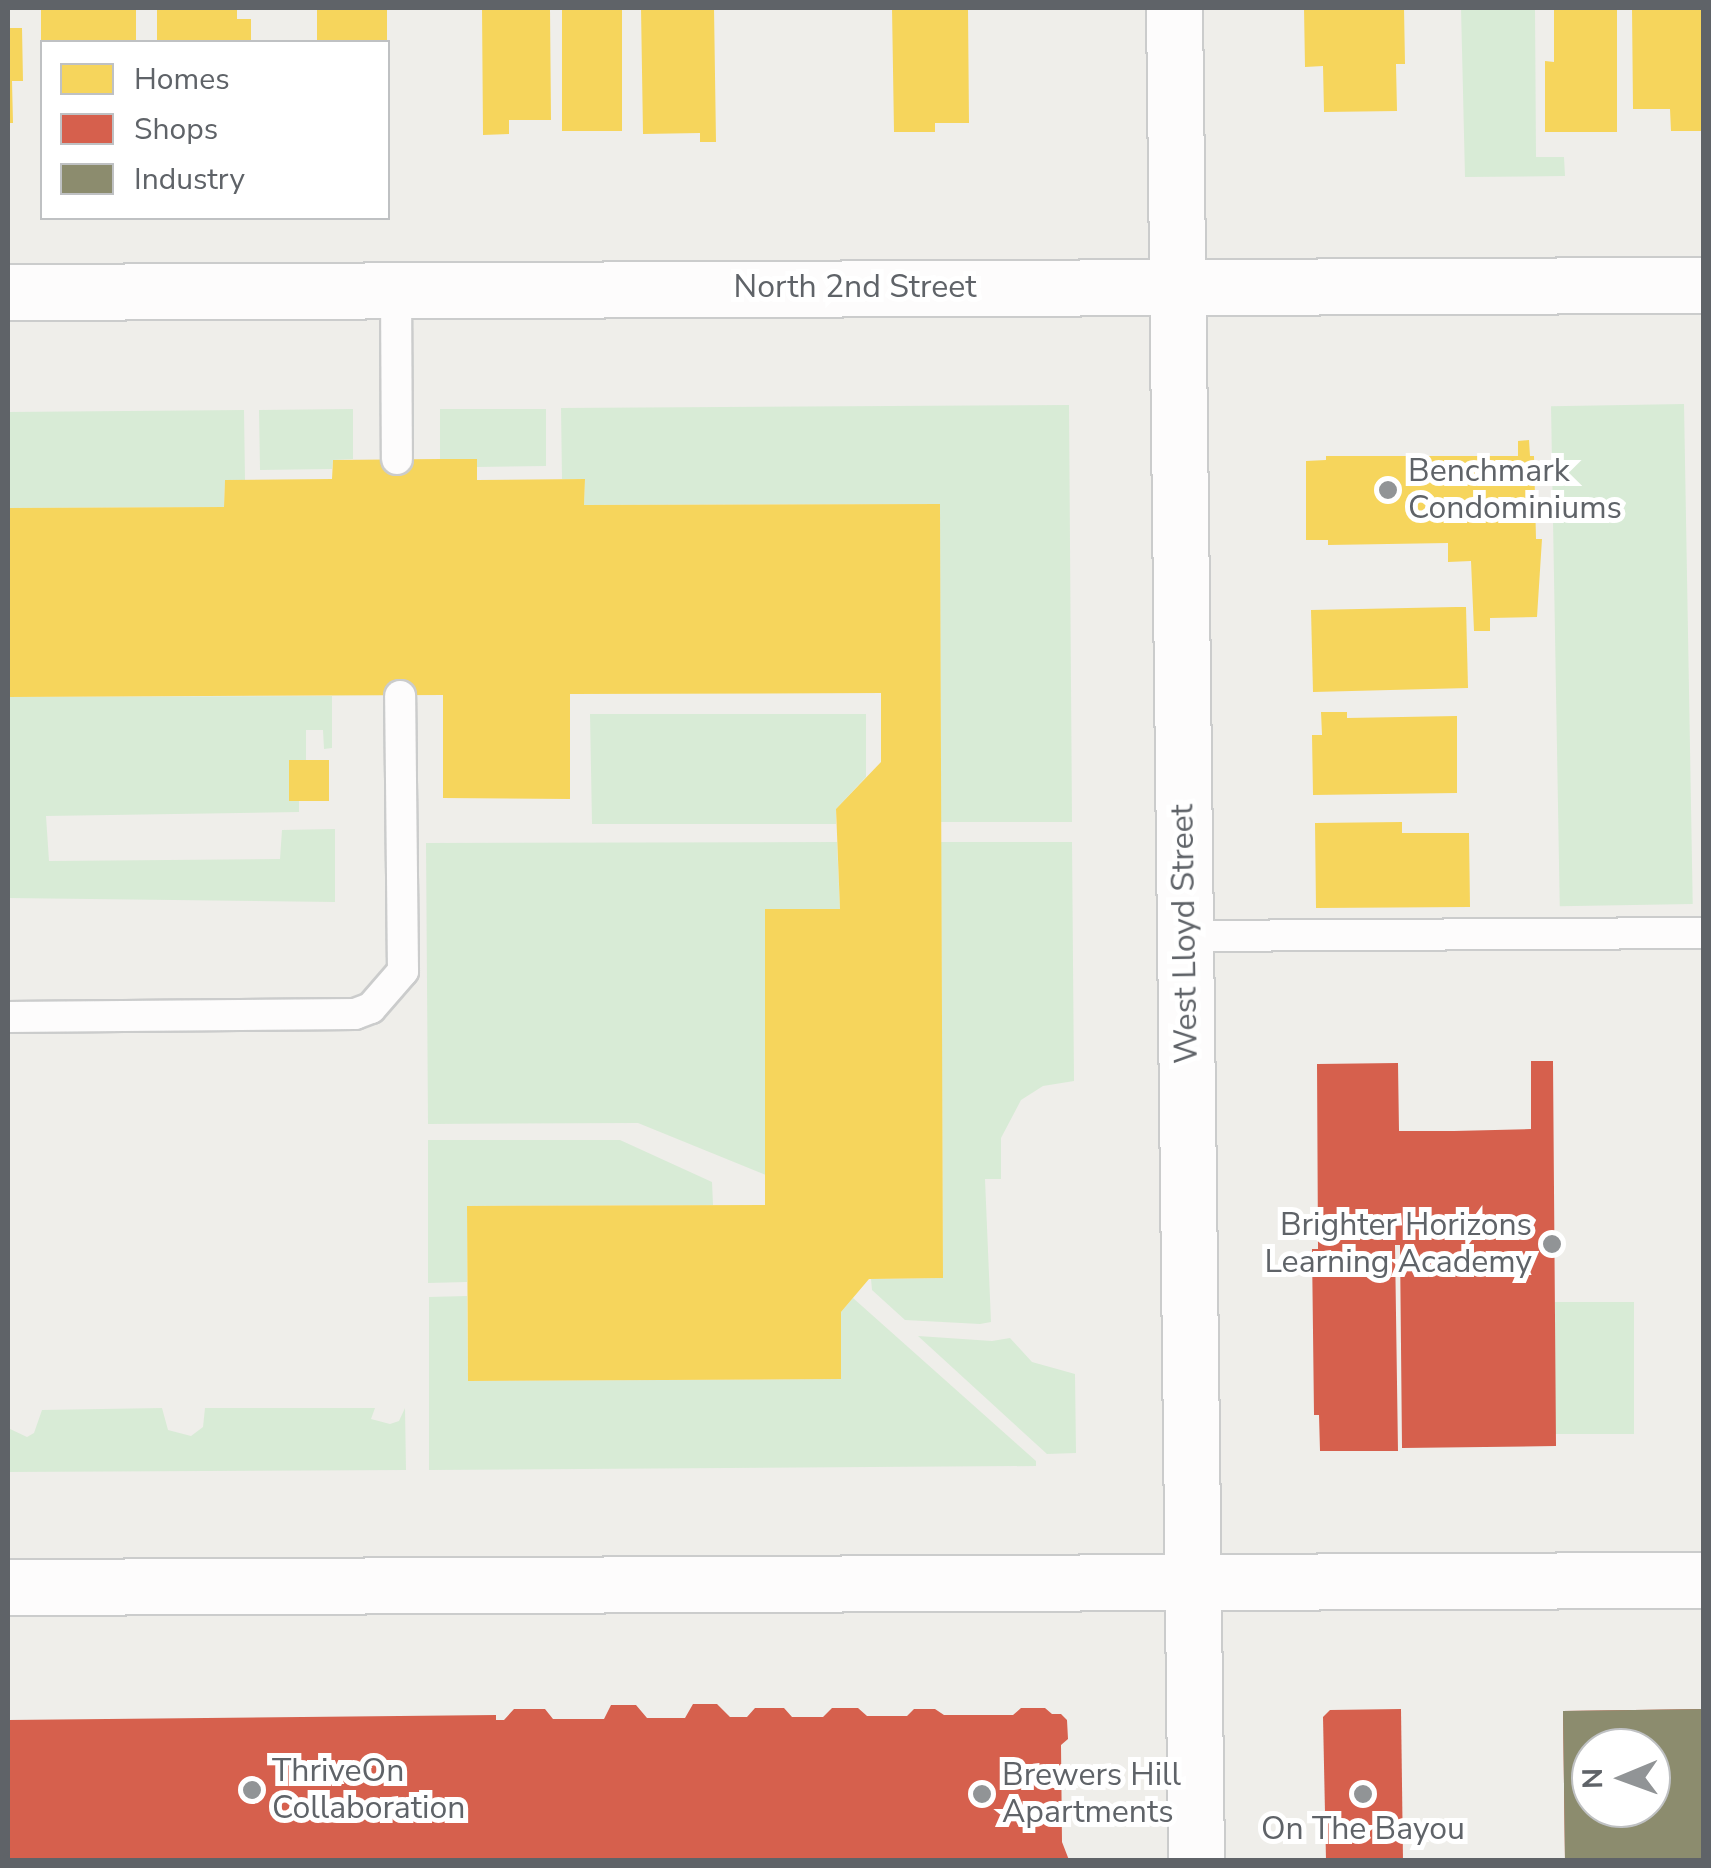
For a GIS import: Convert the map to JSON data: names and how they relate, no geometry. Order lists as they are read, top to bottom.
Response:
{
  "streets": {
    "street": ["North 2nd Street", "West Lloyd Street"]
  },
  "crossings": [
    ["North 2nd Street", "West Lloyd Street"]
  ],
  "places": [
    "Benchmark Condominiums",
    "Brighter Horizons Learning Academy",
    "ThriveOn Collaboration",
    "Brewers Hill Apartments",
    "On The Bayou"
  ],
  "legend": ["Homes", "Shops", "Industry"],
  "north": "left"
}
